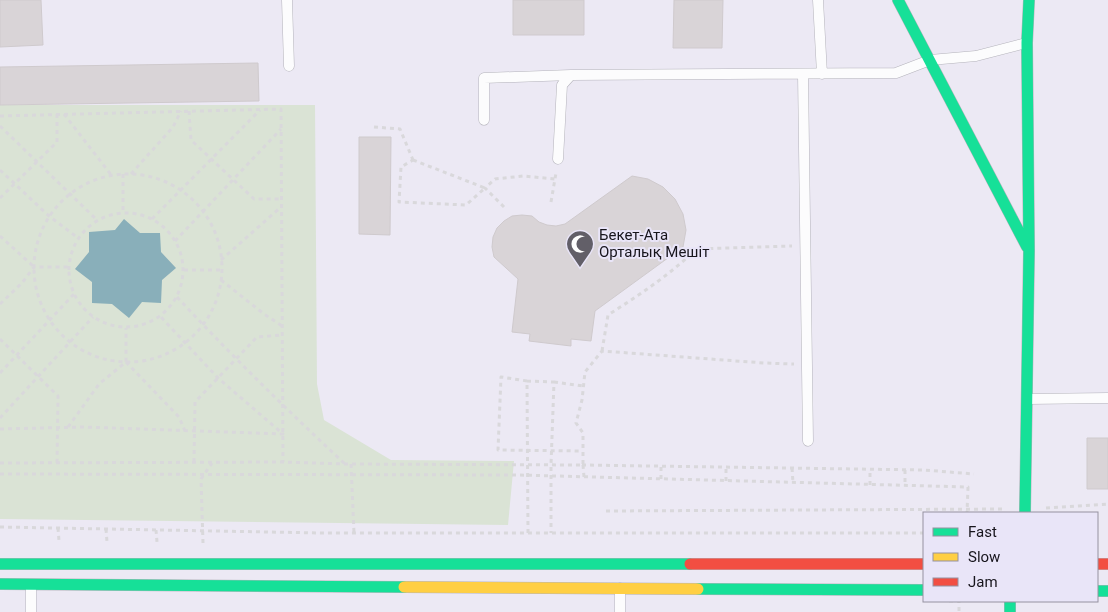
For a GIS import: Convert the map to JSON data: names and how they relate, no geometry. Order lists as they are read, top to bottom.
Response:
{
  "places": {
    "mosque": ["Бекет-Ата Орталық Мешіт"]
  },
  "legend": ["Fast", "Slow", "Jam"]
}
